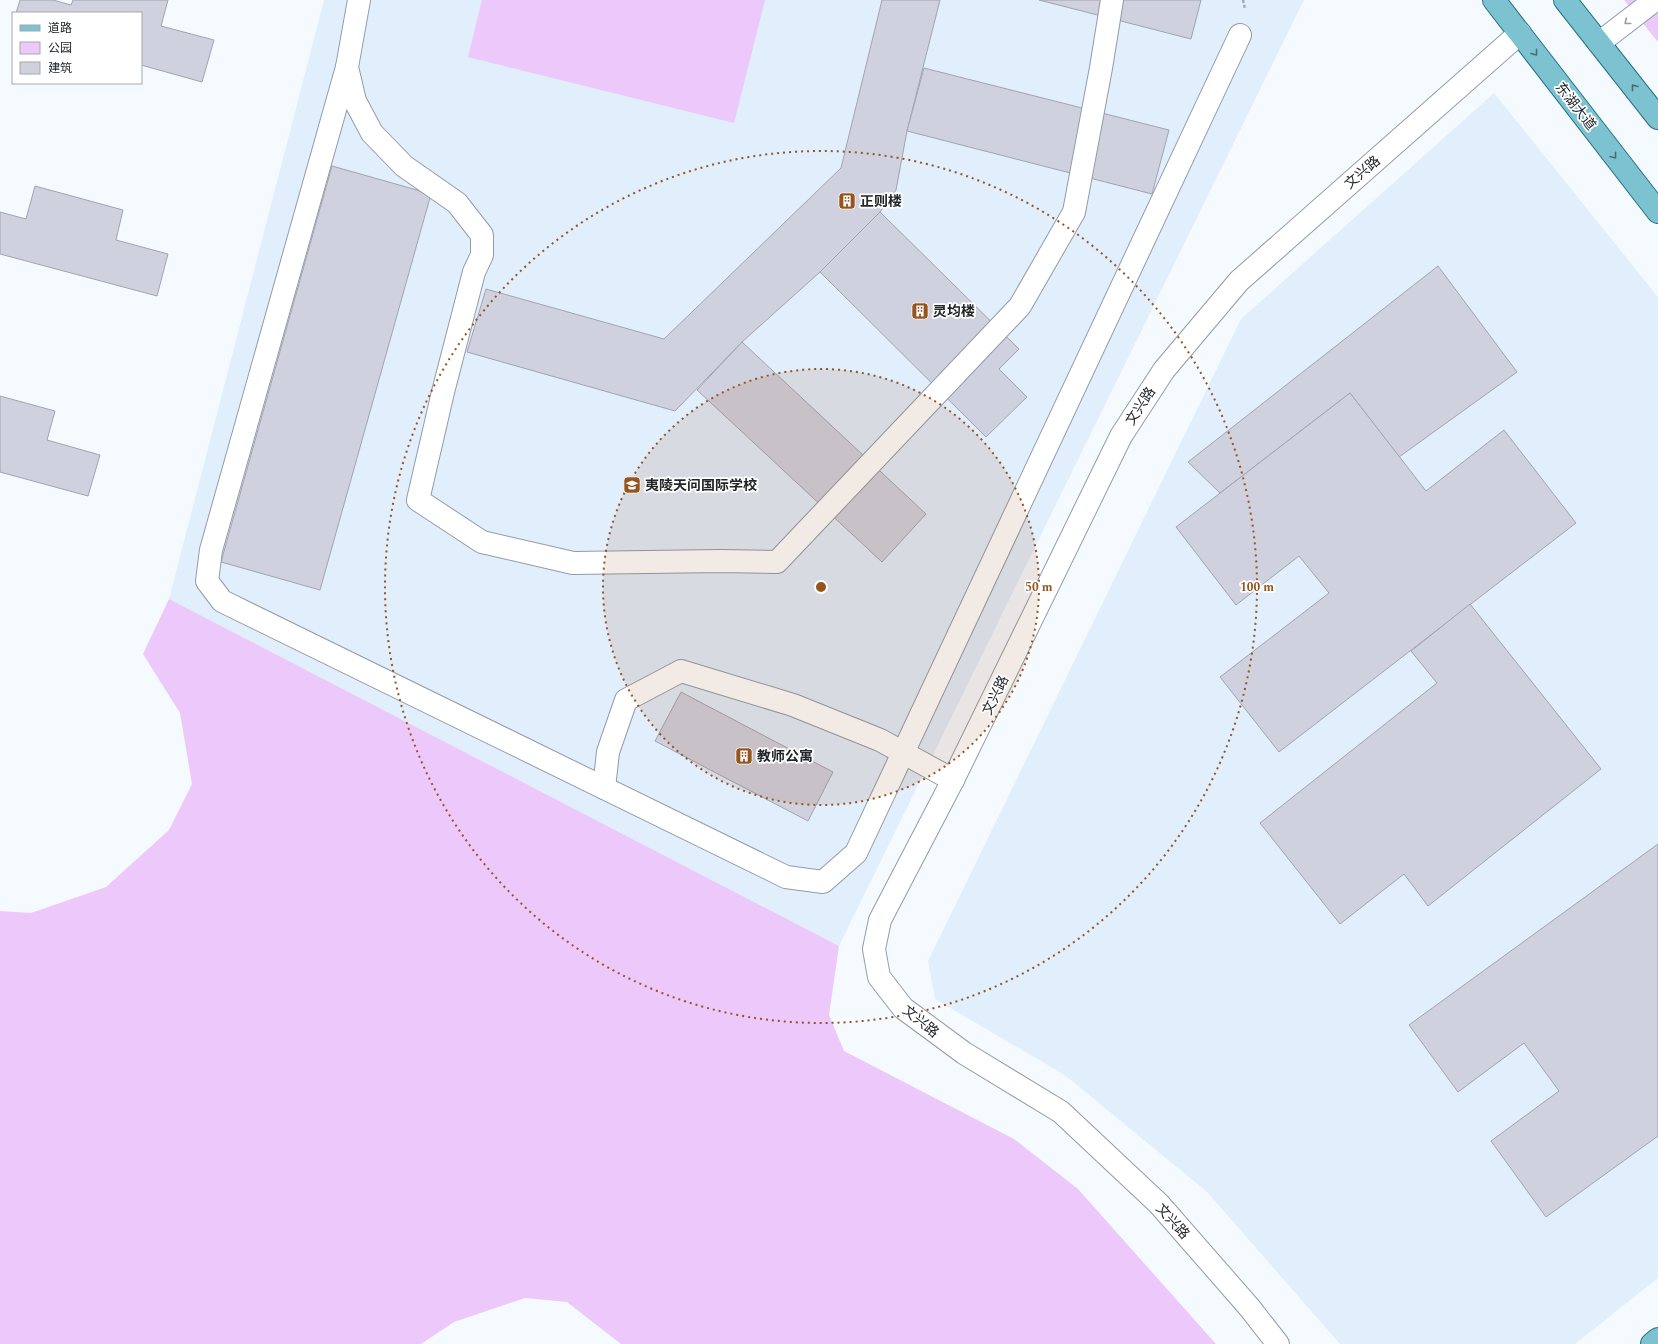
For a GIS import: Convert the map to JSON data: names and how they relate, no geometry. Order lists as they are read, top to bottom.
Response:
{
  "streets": {
    "main road": ["东湖大道"],
    "street": ["文兴路"]
  },
  "crossings": [
    ["东湖大道", "文兴路"]
  ],
  "places": {
    "building": ["正则楼", "灵均楼", "教师公寓"],
    "school or university": ["夷陵天问国际学校"]
  },
  "legend": ["道路", "公园", "建筑"],
  "rings": ["50 m", "100 m"]
}
